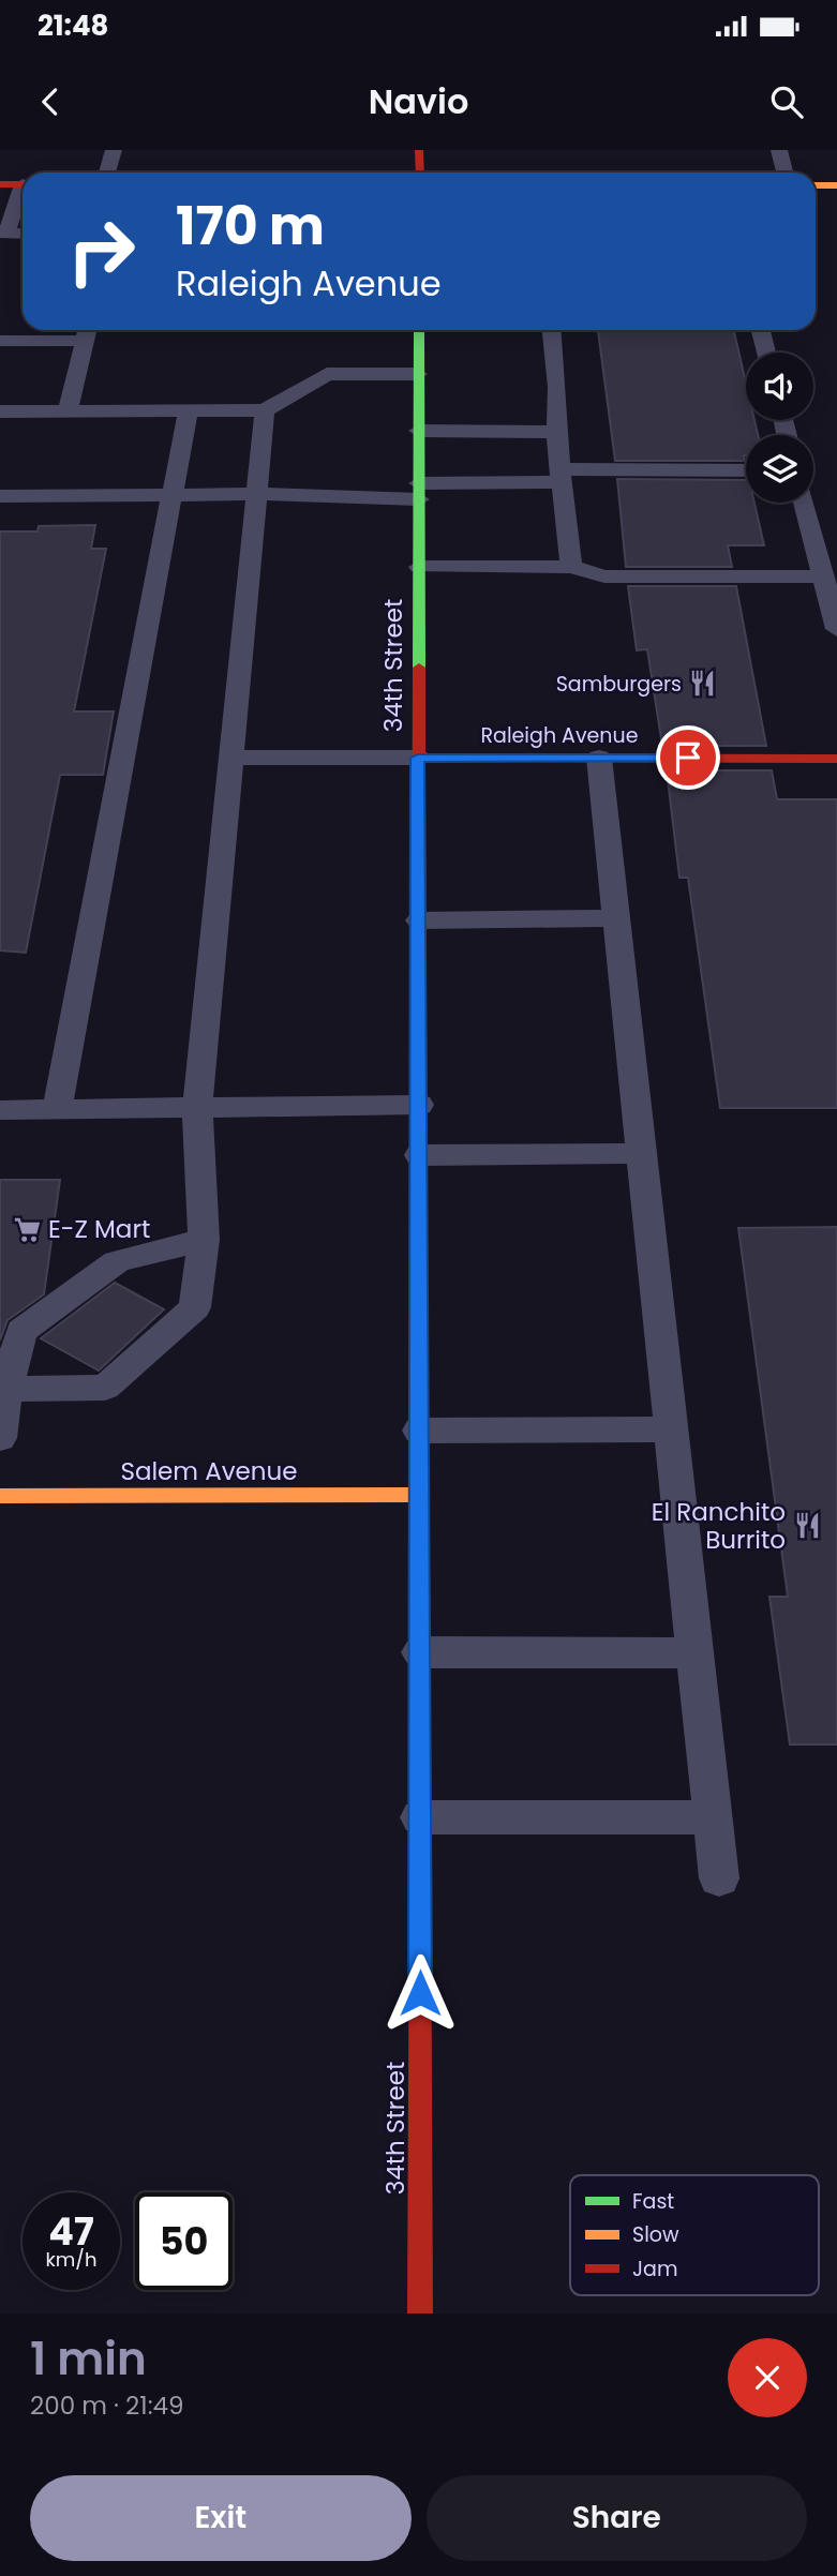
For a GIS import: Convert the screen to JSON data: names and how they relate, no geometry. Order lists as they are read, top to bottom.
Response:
{
  "streets": {
    "main road": ["34th Street", "Raleigh Avenue", "Salem Avenue"]
  },
  "crossings": [
    ["34th Street", "Raleigh Avenue"],
    ["34th Street", "Salem Avenue"]
  ],
  "places": {
    "restaurant": ["Samburgers", "El Ranchito Burrito"],
    "supermarket": ["E-Z Mart"]
  },
  "legend": ["Fast", "Slow", "Jam"],
  "page": {
    "status": "21:48",
    "header": "Navio",
    "turn": ["170 m", "Raleigh Avenue"],
    "speed": "47 km/h",
    "limit": "50",
    "heading": ["1 min", "200 m · 21:49"],
    "buttons": ["Exit", "Share"]
  }
}
